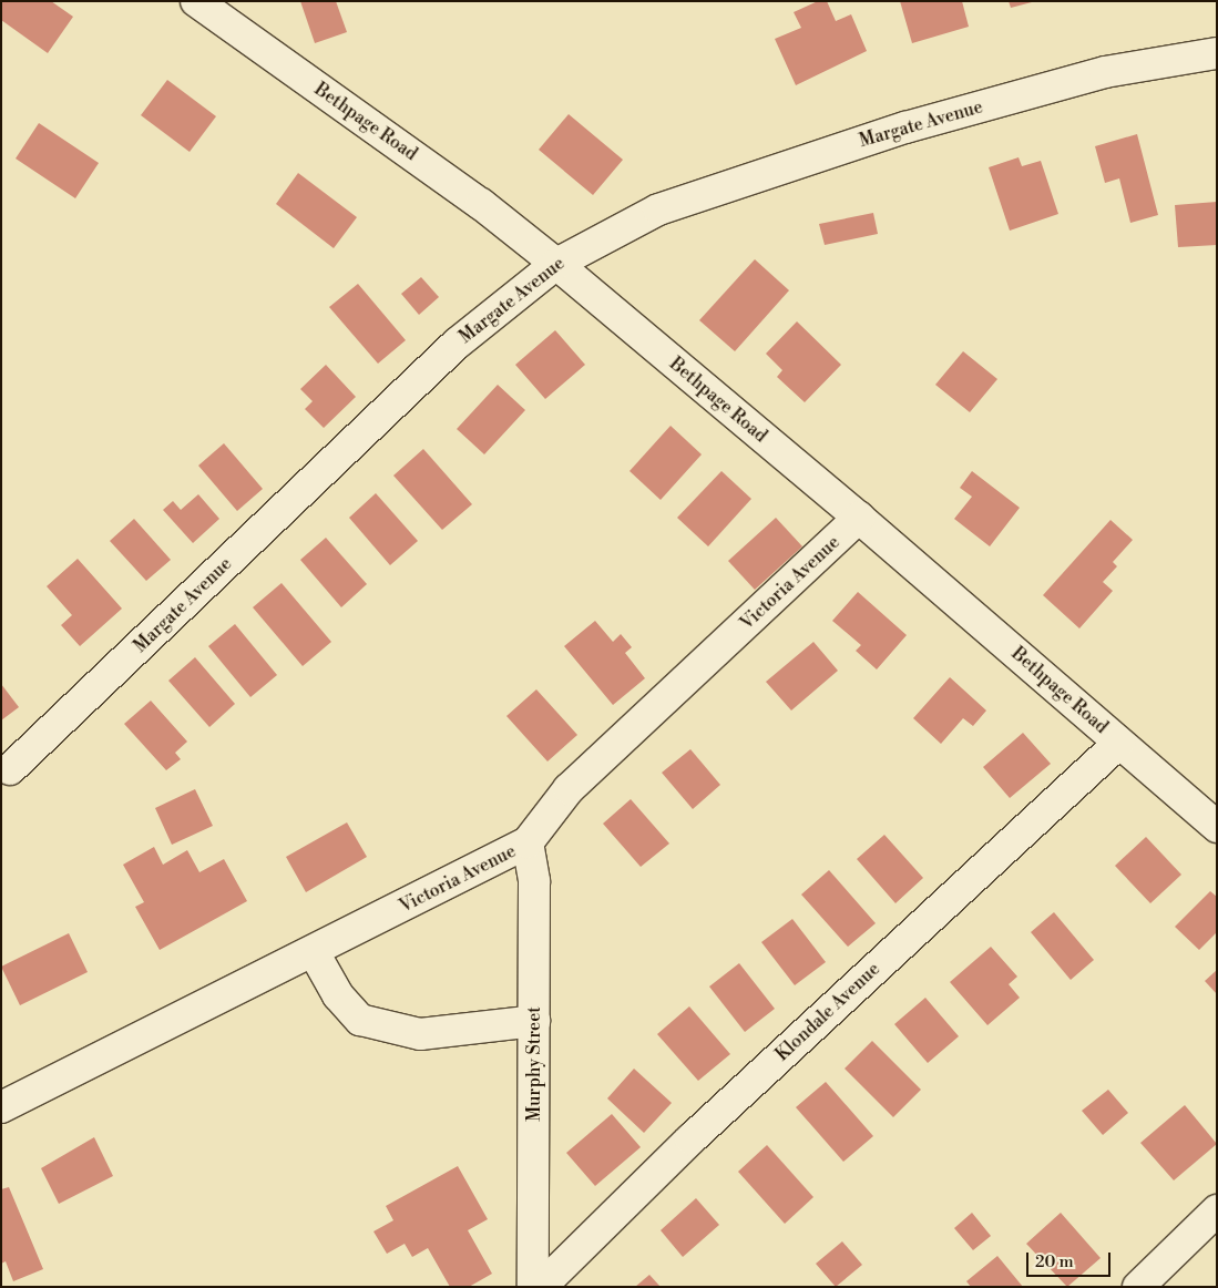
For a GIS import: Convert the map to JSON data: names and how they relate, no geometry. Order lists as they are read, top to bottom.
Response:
{
  "streets": {
    "street": [
      "Bethpage Road",
      "Margate Avenue",
      "Victoria Avenue",
      "Klondale Avenue",
      "Murphy Street"
    ]
  },
  "crossings": [
    ["Bethpage Road", "Margate Avenue"],
    ["Bethpage Road", "Victoria Avenue"],
    ["Bethpage Road", "Klondale Avenue"],
    ["Victoria Avenue", "Murphy Street"]
  ],
  "scale_bar": "20 m"
}
